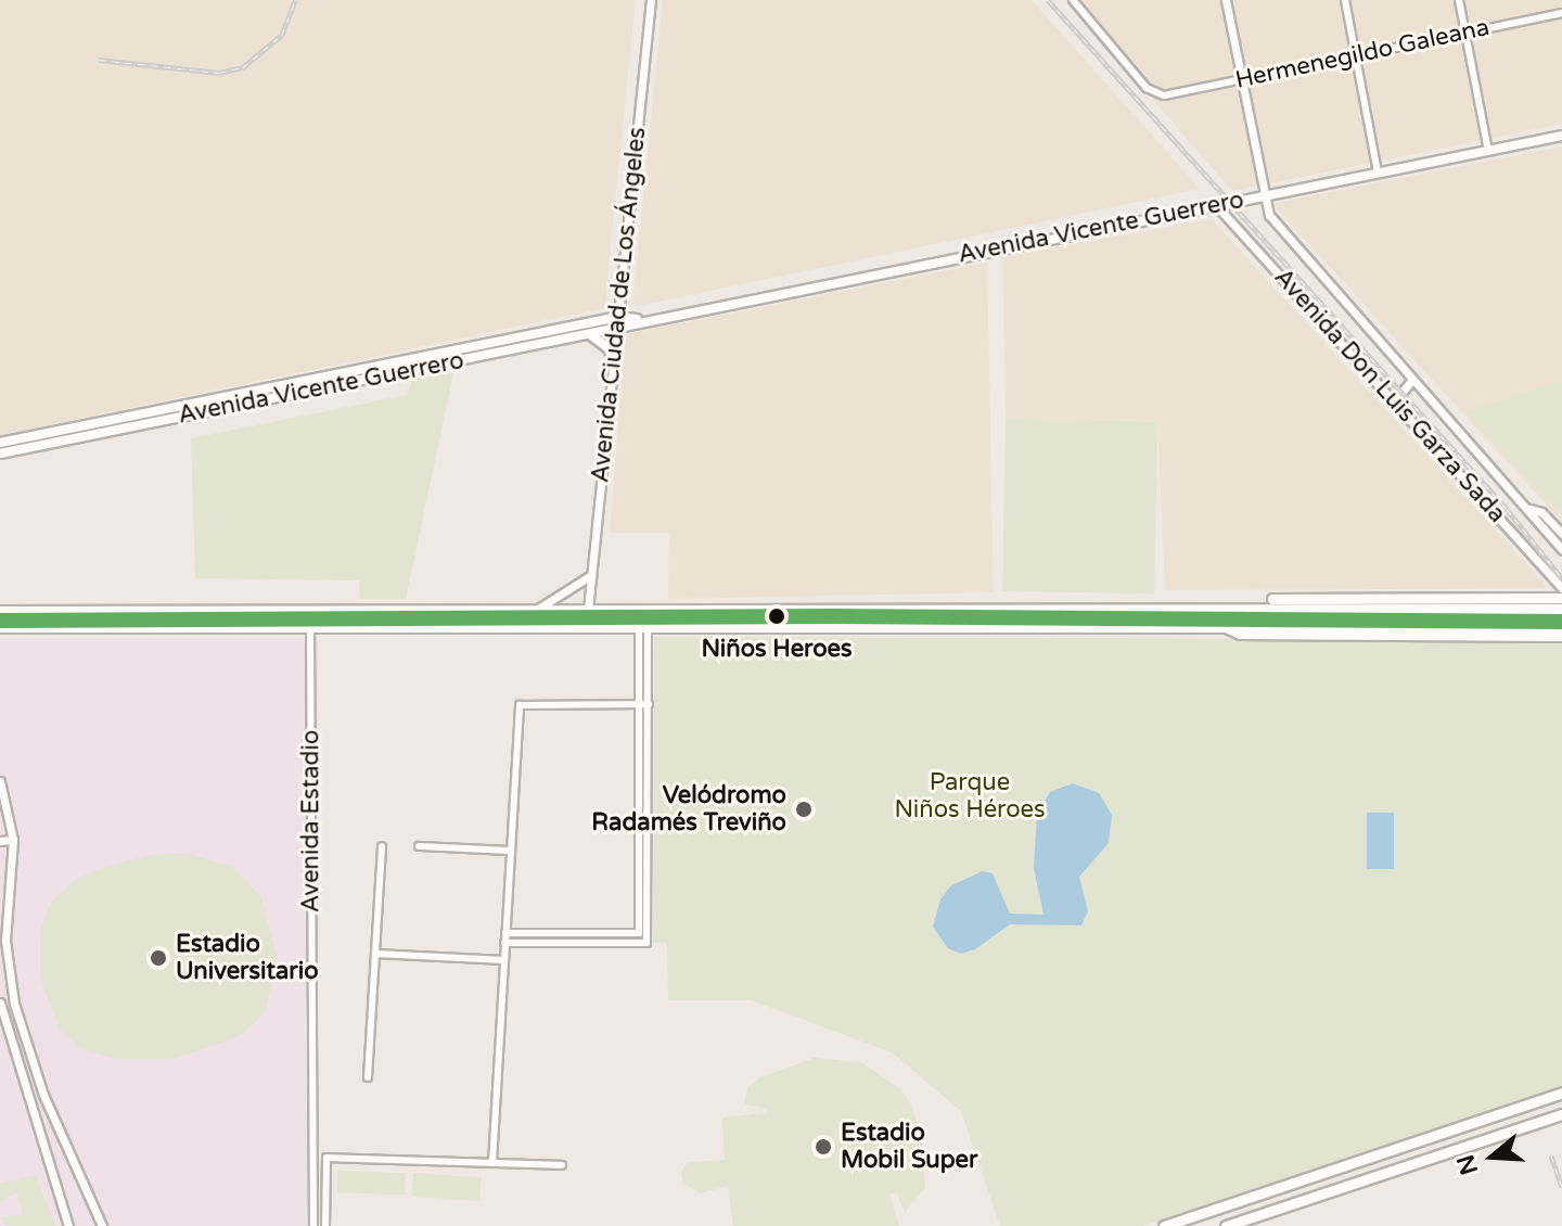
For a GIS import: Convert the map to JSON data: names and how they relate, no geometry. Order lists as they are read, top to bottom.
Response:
{
  "streets": {
    "main road": ["Avenida Vicente Guerrero"],
    "street": [
      "Hermenegildo Galeana",
      "Avenida Ciudad de Los Ángeles",
      "Avenida Don Luis Garza Sada",
      "Avenida Estadio"
    ]
  },
  "crossings": [
    ["Hermenegildo Galeana", "Avenida Don Luis Garza Sada"],
    ["Avenida Vicente Guerrero", "Avenida Ciudad de Los Ángeles"],
    ["Avenida Vicente Guerrero", "Avenida Don Luis Garza Sada"]
  ],
  "parks": ["Parque Niños Héroes"],
  "places": [
    "Niños Heroes",
    "Velódromo Radamés Treviño",
    "Estadio Universitario",
    "Estadio Mobil Super"
  ],
  "north": "left"
}
